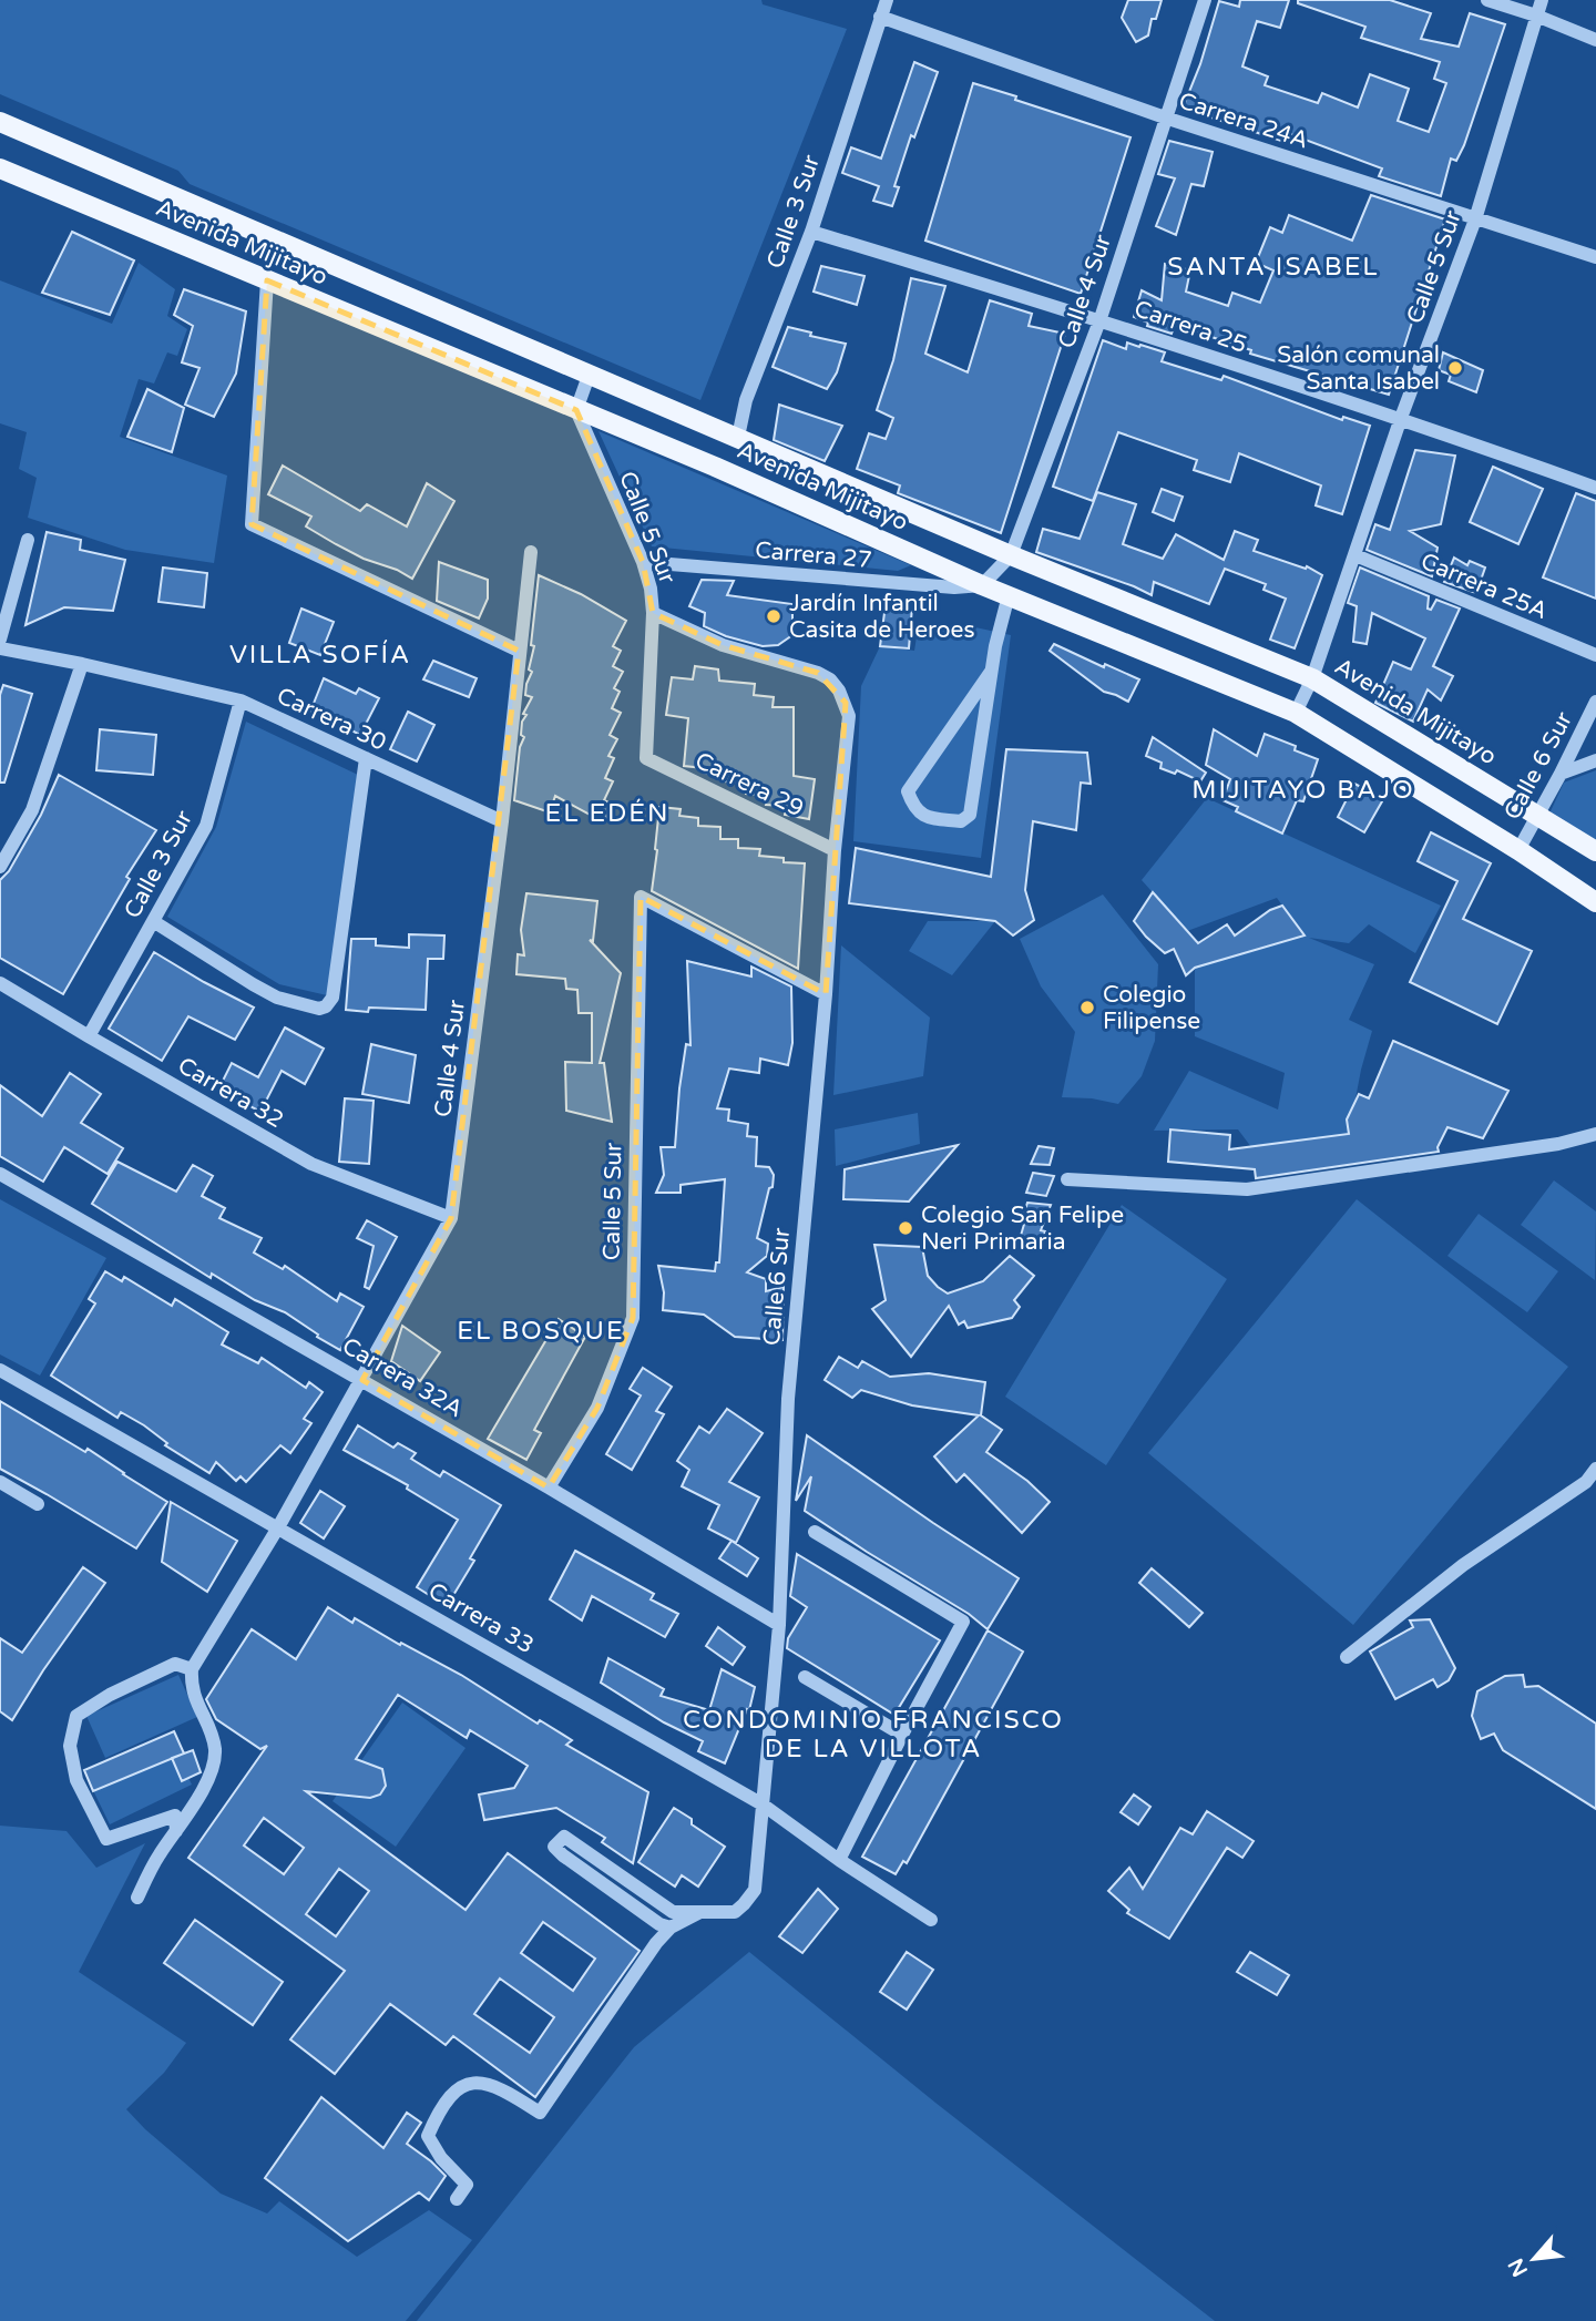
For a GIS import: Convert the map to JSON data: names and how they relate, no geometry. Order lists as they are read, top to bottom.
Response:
{
  "streets": {
    "main road": ["Avenida Mijitayo"],
    "street": [
      "Carrera 24A",
      "Calle 3 Sur",
      "Calle 5 Sur",
      "Calle 4 Sur",
      "Carrera 25",
      "Carrera 27",
      "Carrera 25A",
      "Carrera 30",
      "Calle 6 Sur",
      "Carrera 29",
      "Carrera 32",
      "Carrera 32A",
      "Carrera 33"
    ]
  },
  "crossings": [
    ["Carrera 24A", "Calle 3 Sur"],
    ["Carrera 24A", "Calle 5 Sur"],
    ["Carrera 24A", "Calle 4 Sur"],
    ["Calle 3 Sur", "Avenida Mijitayo"],
    ["Calle 3 Sur", "Carrera 25"],
    ["Calle 3 Sur", "Carrera 30"],
    ["Calle 3 Sur", "Carrera 32"],
    ["Avenida Mijitayo", "Calle 5 Sur"],
    ["Avenida Mijitayo", "Calle 4 Sur"],
    ["Avenida Mijitayo", "Carrera 27"],
    ["Avenida Mijitayo", "Calle 6 Sur"],
    ["Calle 5 Sur", "Carrera 25"],
    ["Calle 5 Sur", "Carrera 27"],
    ["Calle 5 Sur", "Carrera 25A"],
    ["Calle 5 Sur", "Calle 6 Sur"],
    ["Calle 5 Sur", "Carrera 29"],
    ["Calle 5 Sur", "Carrera 32A"],
    ["Calle 4 Sur", "Carrera 25"],
    ["Calle 4 Sur", "Carrera 27"],
    ["Calle 4 Sur", "Carrera 30"],
    ["Calle 4 Sur", "Carrera 32"],
    ["Calle 4 Sur", "Carrera 32A"],
    ["Calle 4 Sur", "Carrera 33"],
    ["Calle 6 Sur", "Carrera 29"],
    ["Calle 6 Sur", "Carrera 32A"],
    ["Calle 6 Sur", "Carrera 33"]
  ],
  "districts": [
    "SANTA ISABEL",
    "VILLA SOFÍA",
    "MIJITAYO BAJO",
    "EL EDÉN",
    "EL BOSQUE",
    "CONDOMINIO FRANCISCO DE LA VILLOTA"
  ],
  "places": [
    "Salón comunal Santa Isabel",
    "Jardín Infantil Casita de Heroes",
    "Colegio Filipense",
    "Colegio San Felipe Neri Primaria"
  ],
  "north": "bottom left"
}
